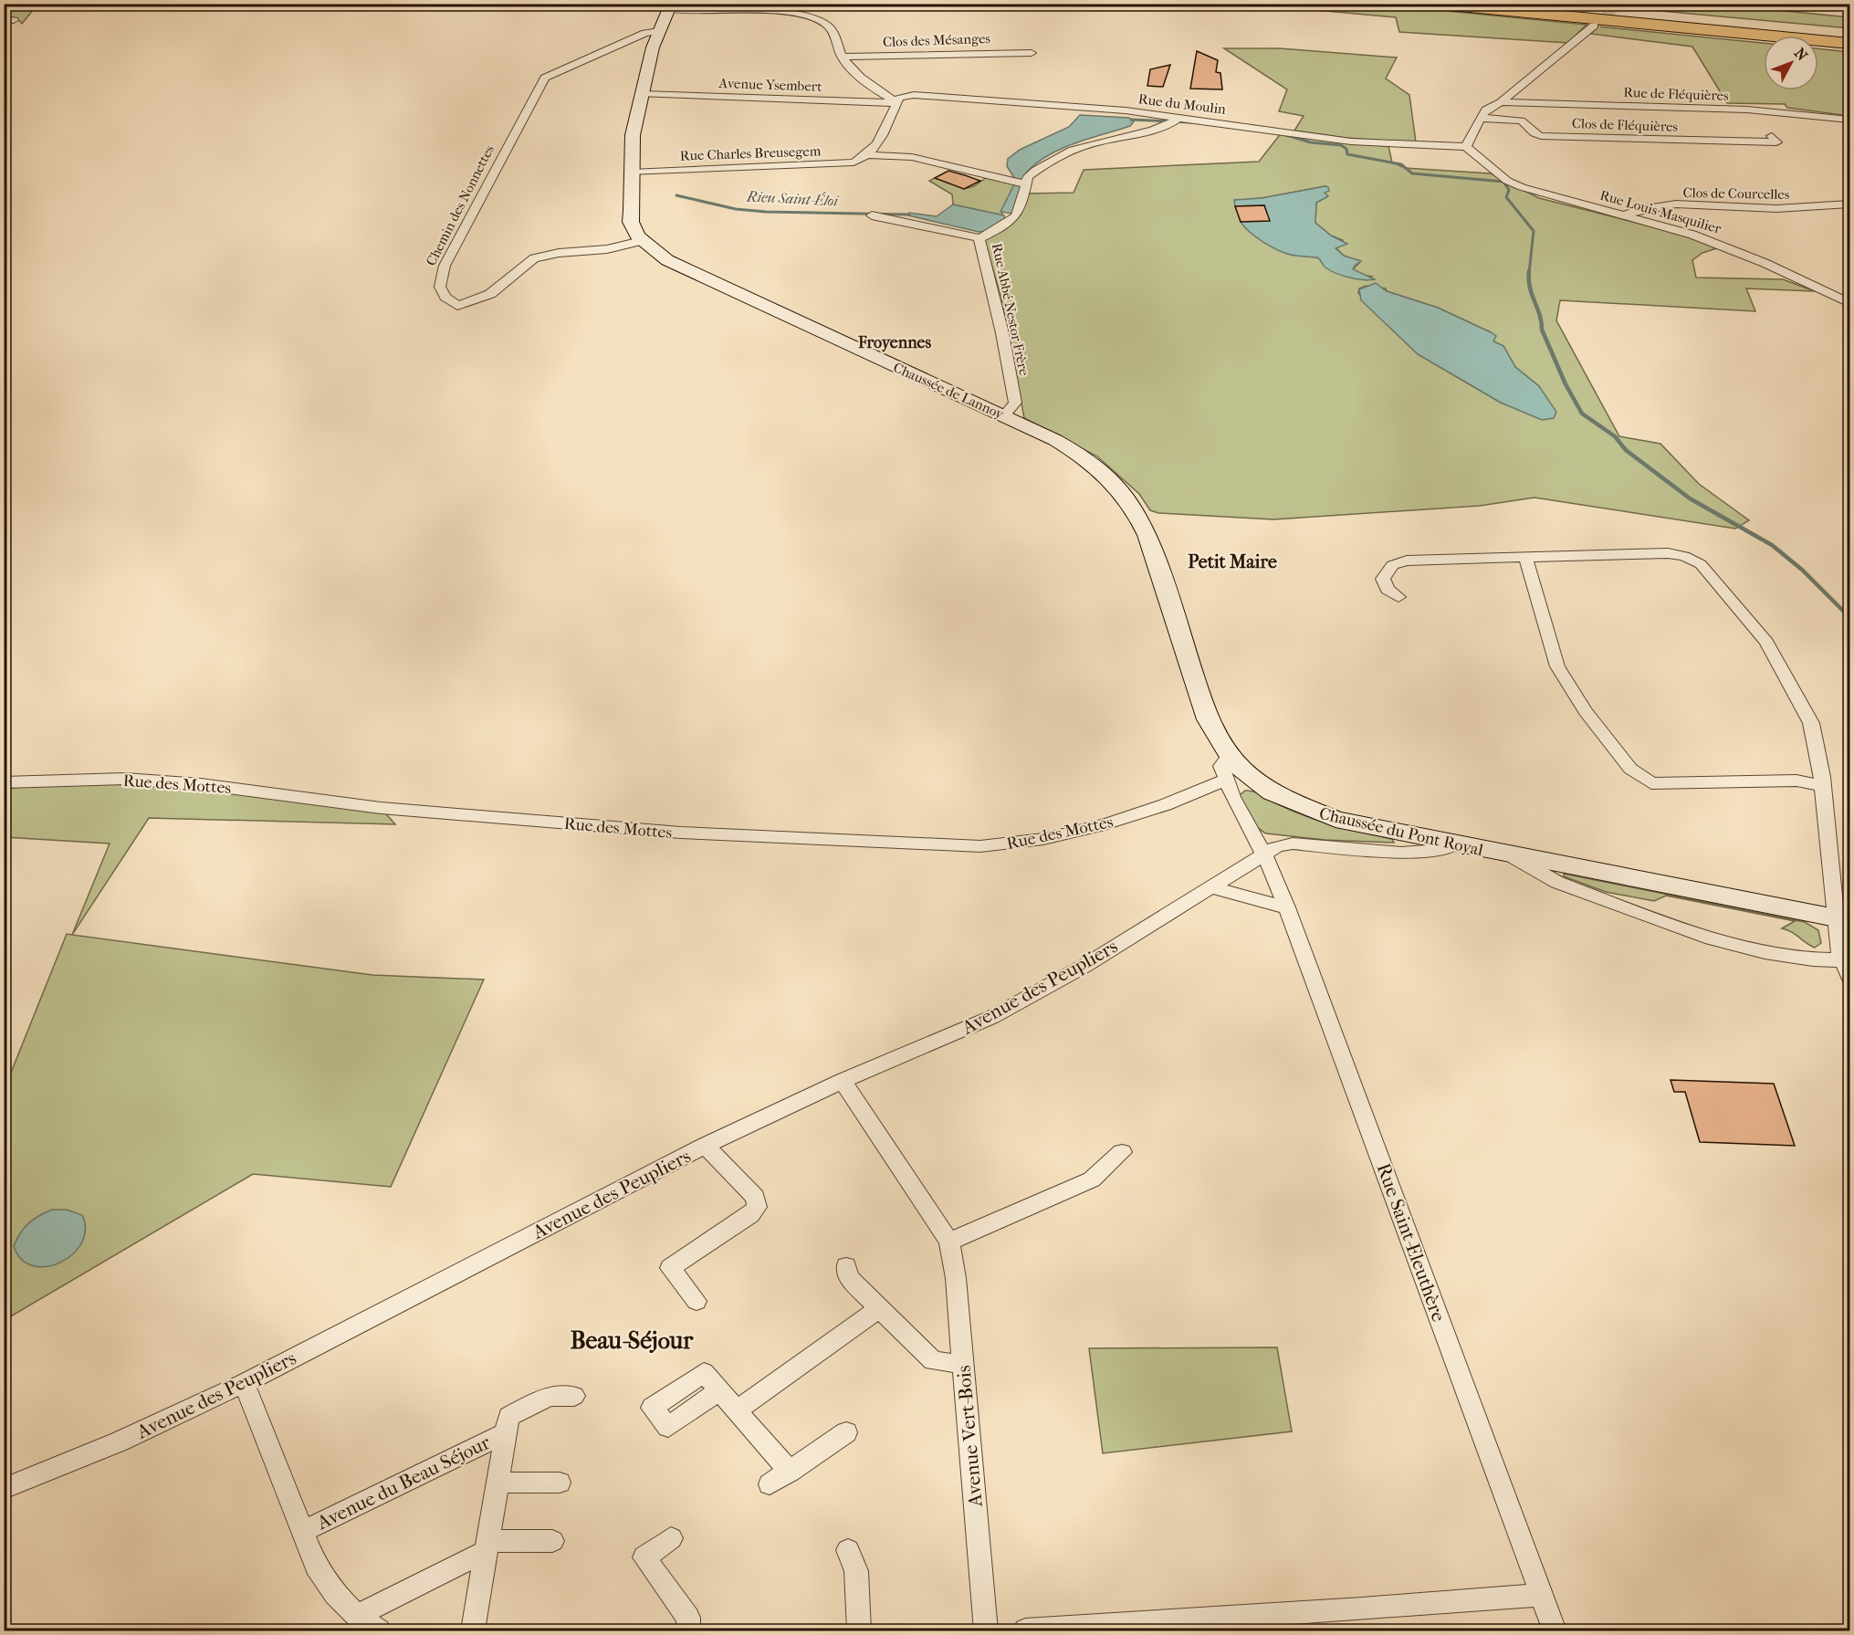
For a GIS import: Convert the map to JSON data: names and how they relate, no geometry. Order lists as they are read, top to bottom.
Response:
{
  "streets": {
    "main road": ["Chaussée de Lannoy", "Chaussée du Pont Royal"],
    "street": [
      "Clos des Mésanges",
      "Avenue Ysembert",
      "Rue de Fléquières",
      "Rue du Moulin",
      "Clos de Fléquières",
      "Rue Charles Breusegem",
      "Clos de Courcelles",
      "Chemin des Nonnettes",
      "Rue Louis Masquilier",
      "Rue Abbé Nestor Frère",
      "Rue des Mottes",
      "Avenue des Peupliers",
      "Rue Saint-Eleuthère",
      "Avenue Vert-Bois",
      "Avenue du Beau Séjour"
    ]
  },
  "crossings": [
    ["Avenue Ysembert", "Rue du Moulin"],
    ["Rue du Moulin", "Rue Louis Masquilier"],
    ["Clos de Courcelles", "Rue Louis Masquilier"],
    ["Chemin des Nonnettes", "Chaussée de Lannoy"],
    ["Rue Abbé Nestor Frère", "Chaussée de Lannoy"],
    ["Chaussée de Lannoy", "Chaussée du Pont Royal"],
    ["Chaussée du Pont Royal", "Avenue des Peupliers"],
    ["Avenue des Peupliers", "Rue Saint-Eleuthère"],
    ["Avenue des Peupliers", "Avenue Vert-Bois"],
    ["Avenue des Peupliers", "Avenue du Beau Séjour"]
  ],
  "districts": ["Froyennes", "Petit Maire", "Beau-Séjour"],
  "water": ["Rieu Saint-Éloi"],
  "north": "top right"
}
